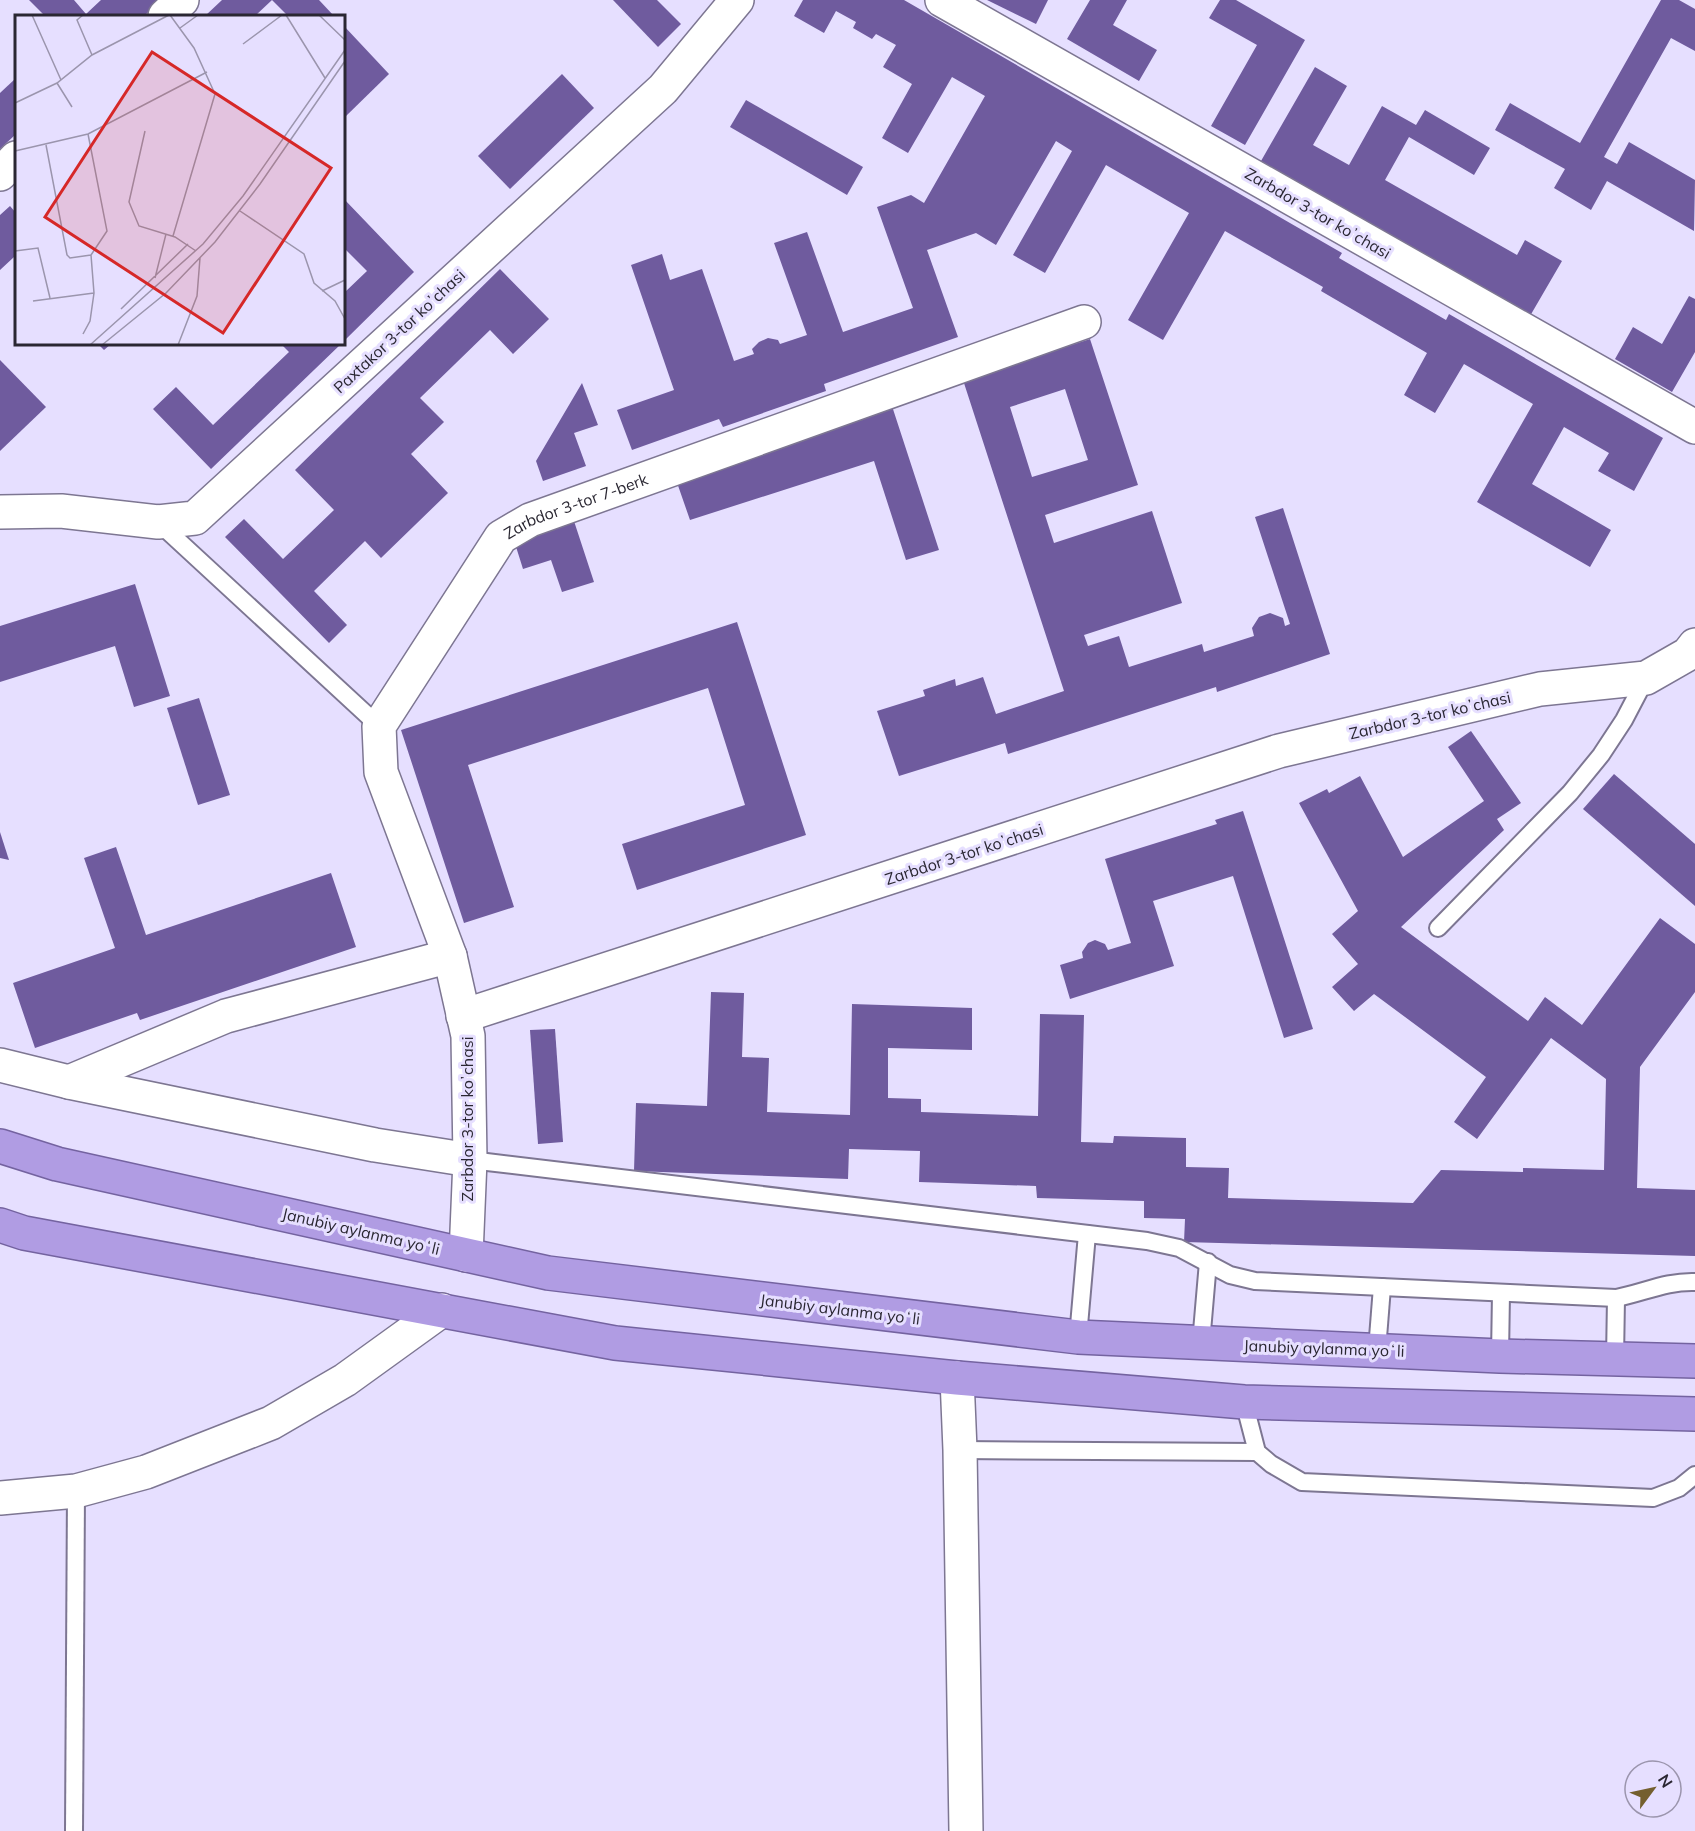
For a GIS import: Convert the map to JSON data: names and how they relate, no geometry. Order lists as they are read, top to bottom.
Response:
{
  "streets": {
    "highway": ["Janubiy aylanma yoʻli"],
    "street": ["Zarbdor 3-tor koʼchasi", "Paxtakor 3-tor koʼchasi", "Zarbdor 3-tor 7-berk"]
  },
  "crossings": [
    ["Zarbdor 3-tor koʼchasi", "Janubiy aylanma yoʻli"]
  ],
  "north": "top right"
}
